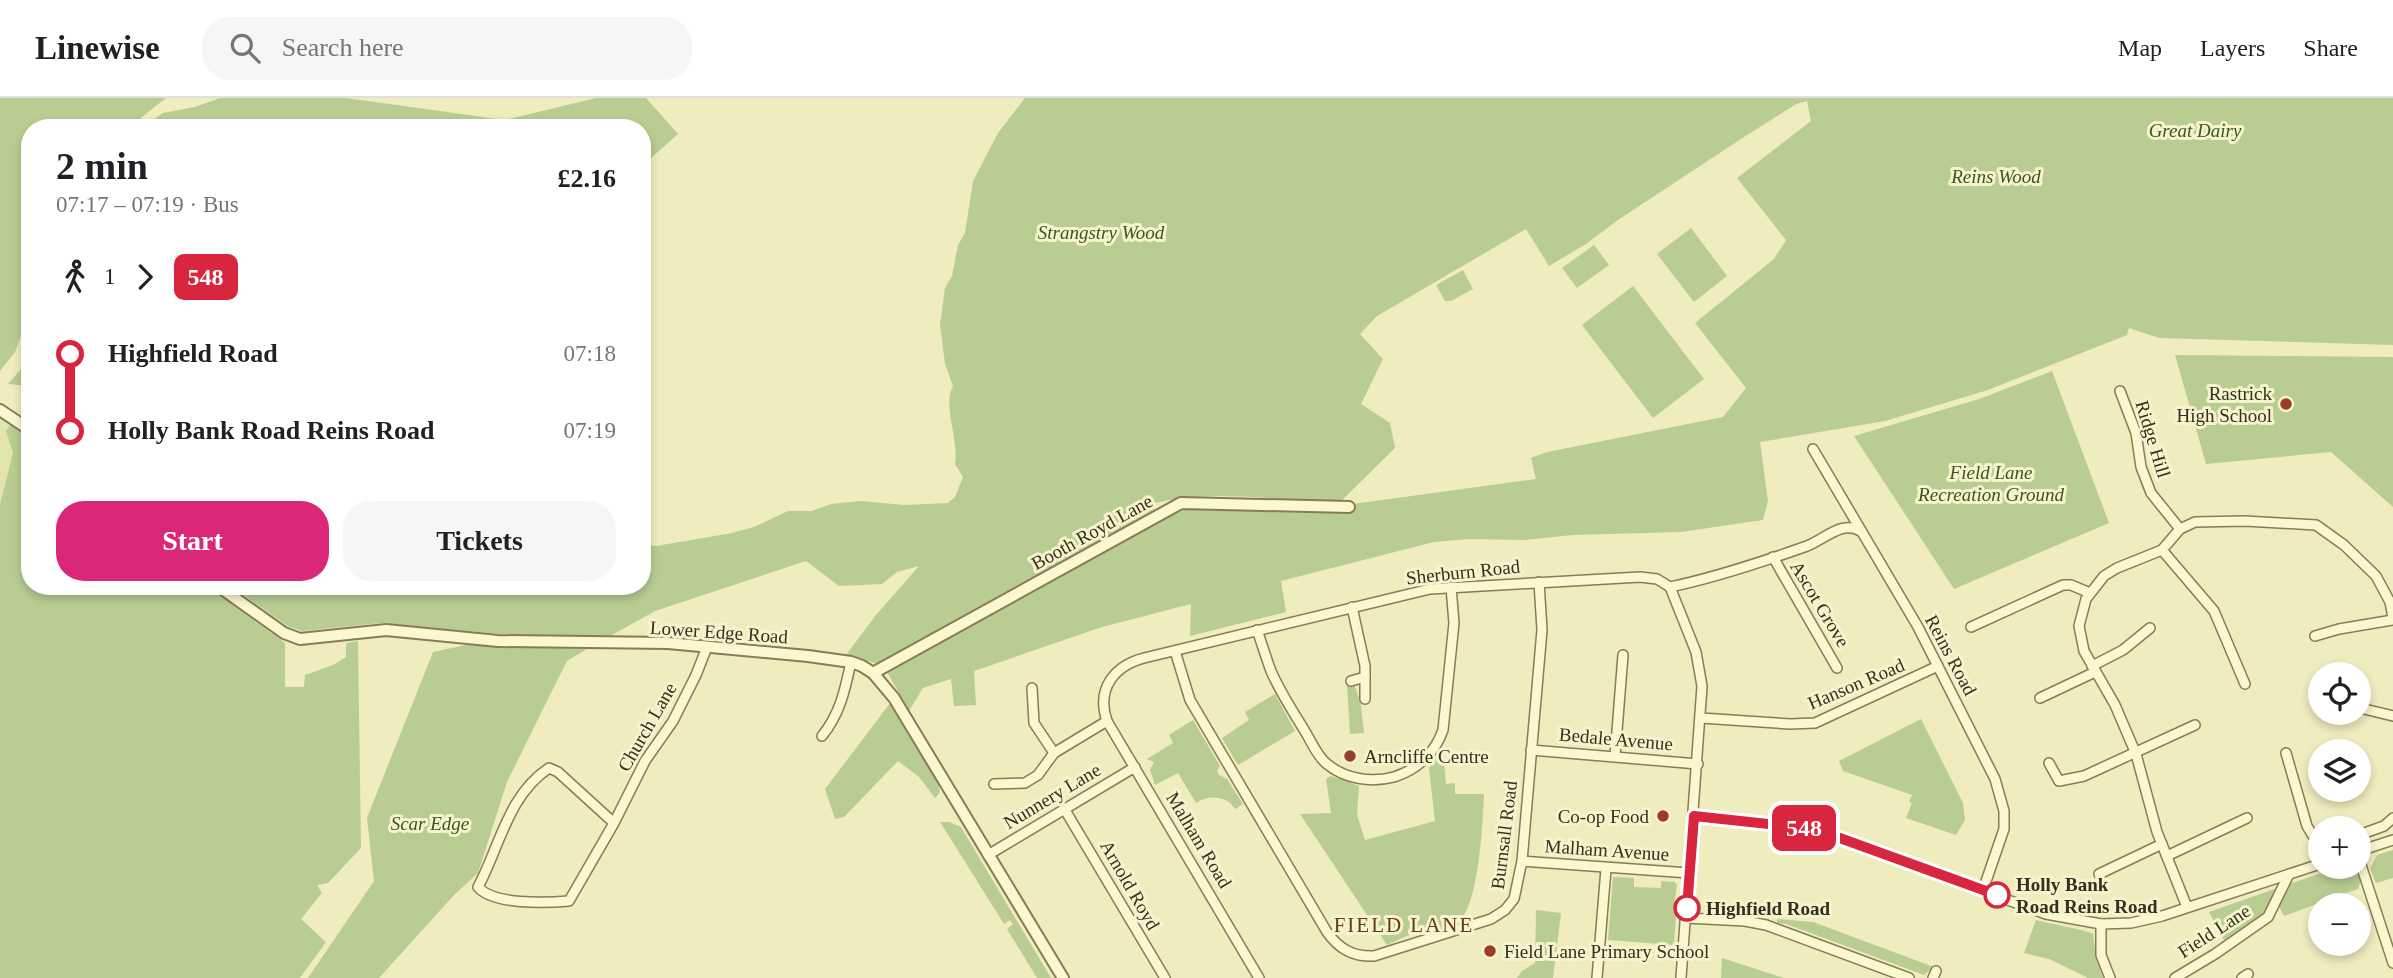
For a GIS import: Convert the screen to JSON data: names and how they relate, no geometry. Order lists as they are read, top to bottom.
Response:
{
  "streets": {
    "street": [
      "Ridge Hill",
      "Booth Royd Lane",
      "Sherburn Road",
      "Ascot Grove",
      "Lower Edge Road",
      "Reins Road",
      "Hanson Road",
      "Church Lane",
      "Bedale Avenue",
      "Nunnery Lane",
      "Burnsall Road",
      "Malham Road",
      "Malham Avenue",
      "Arnold Royd",
      "Field Lane"
    ]
  },
  "crossings": [
    ["Booth Royd Lane", "Lower Edge Road"],
    ["Sherburn Road", "Ascot Grove"],
    ["Sherburn Road", "Reins Road"],
    ["Sherburn Road", "Burnsall Road"],
    ["Sherburn Road", "Malham Road"],
    ["Lower Edge Road", "Church Lane"],
    ["Lower Edge Road", "Nunnery Lane"],
    ["Reins Road", "Hanson Road"],
    ["Bedale Avenue", "Burnsall Road"],
    ["Nunnery Lane", "Malham Road"],
    ["Nunnery Lane", "Arnold Royd"],
    ["Burnsall Road", "Malham Avenue"]
  ],
  "districts": ["FIELD LANE"],
  "parks": [
    "Great Dairy",
    "Reins Wood",
    "Strangstry Wood",
    "Field Lane Recreation Ground",
    "Scar Edge"
  ],
  "places": [
    "Rastrick High School",
    "Arncliffe Centre",
    "Co-op Food",
    "Holly Bank Road Reins Road",
    "Highfield Road",
    "Field Lane Primary School"
  ],
  "lines": ["bus line 548"],
  "page": {
    "header": "Linewise",
    "search": "Search here",
    "nav": ["Map", "Layers", "Share"],
    "on_map": "548",
    "heading": ["2 min", "07:17 – 07:19 · Bus", "£2.16"],
    "legs": ["1", "548"],
    "list": [
      {
        "name": "Highfield Road",
        "value": "07:18"
      },
      {
        "name": "Holly Bank Road Reins Road",
        "value": "07:19"
      }
    ],
    "buttons": ["Start", "Tickets"],
    "map_buttons": ["+", "−"]
  }
}
